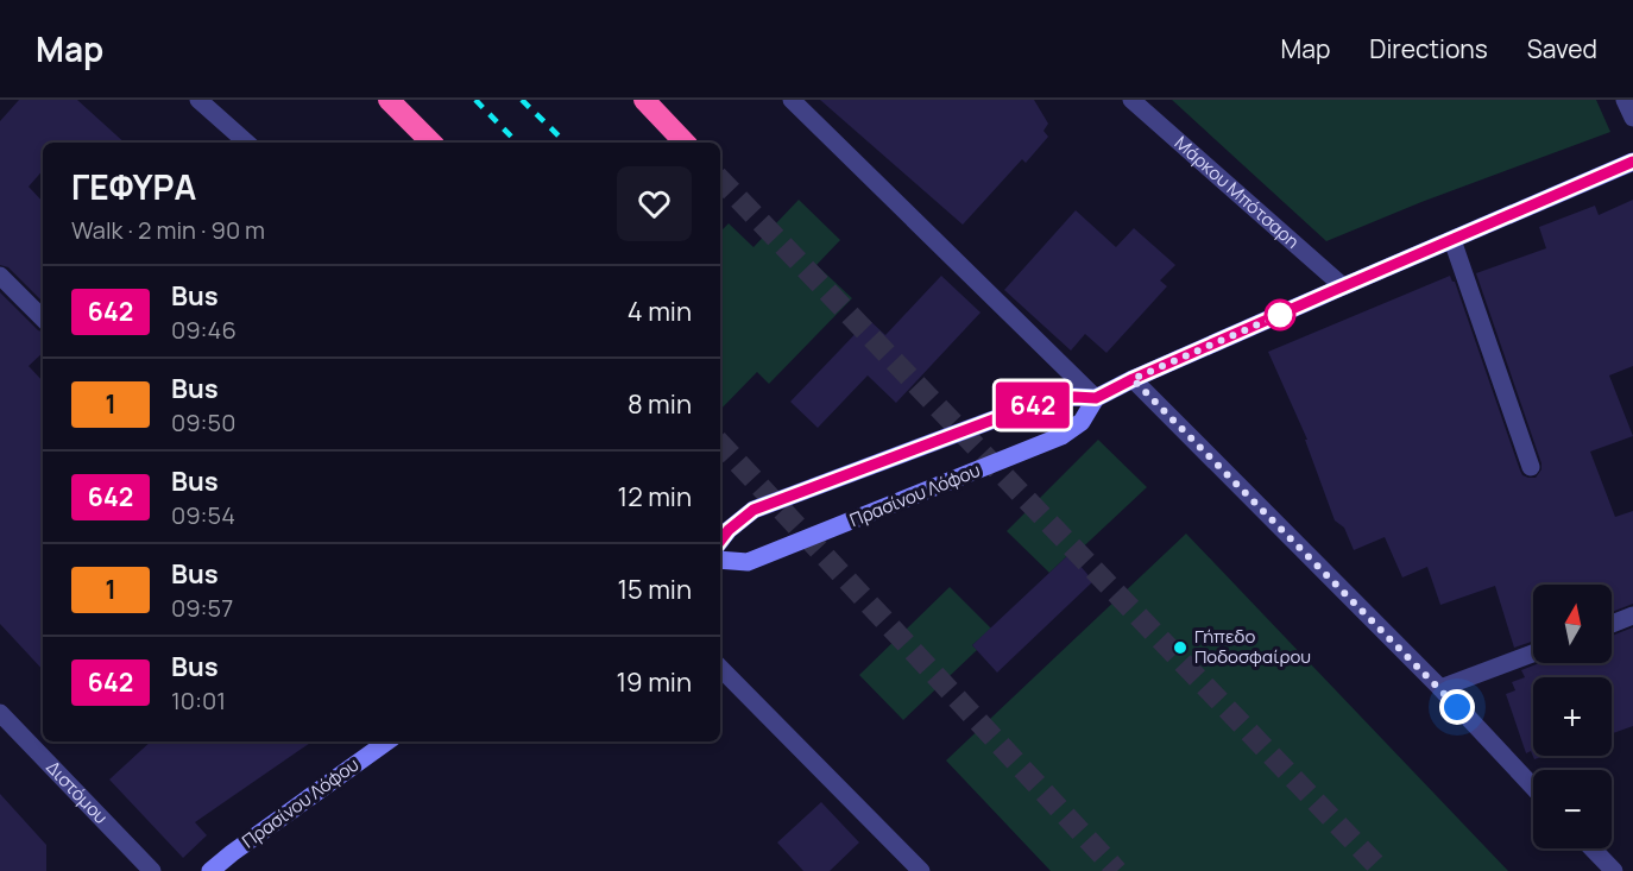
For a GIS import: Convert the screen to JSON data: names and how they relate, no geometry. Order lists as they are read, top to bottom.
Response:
{
  "streets": {
    "street": ["Μάρκου Μπότσαρη", "Πρασίνου Λόφου", "Διστόμου"]
  },
  "crossings": [
    ["Μάρκου Μπότσαρη", "Πρασίνου Λόφου"]
  ],
  "places": ["Γήπεδο Ποδοσφαίρου"],
  "lines": ["bus line 642"],
  "north": "top",
  "page": {
    "header": "Map",
    "nav": ["Map", "Directions", "Saved"],
    "on_map": "642",
    "heading": ["ΓΕΦΥΡΑ", "Walk · 2 min · 90 m"],
    "list": [
      {
        "mark": "642",
        "name": "Bus",
        "note": "09:46",
        "value": "4 min"
      },
      {
        "mark": "1",
        "name": "Bus",
        "note": "09:50",
        "value": "8 min"
      },
      {
        "mark": "642",
        "name": "Bus",
        "note": "09:54",
        "value": "12 min"
      },
      {
        "mark": "1",
        "name": "Bus",
        "note": "09:57",
        "value": "15 min"
      },
      {
        "mark": "642",
        "name": "Bus",
        "note": "10:01",
        "value": "19 min"
      }
    ],
    "map_buttons": ["+", "−"]
  }
}
